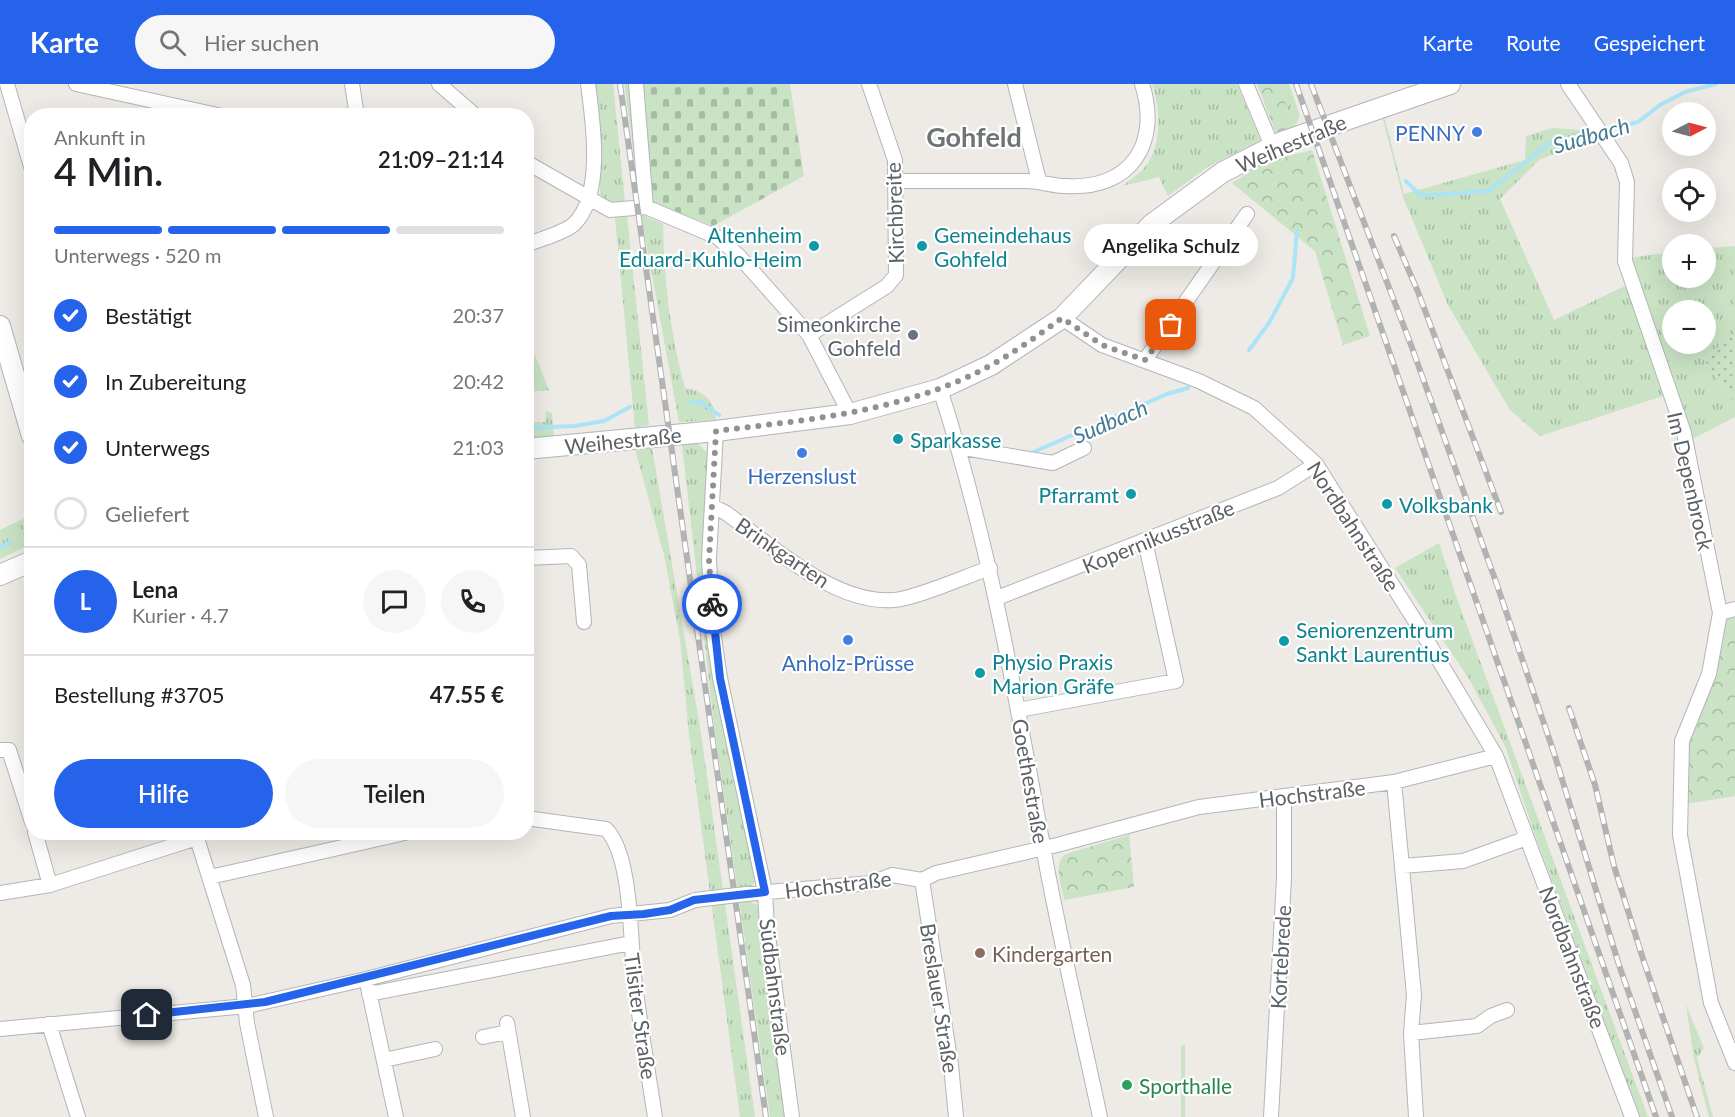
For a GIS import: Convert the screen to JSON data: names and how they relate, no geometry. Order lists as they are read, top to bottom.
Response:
{
  "streets": {
    "main road": ["Weihestraße"],
    "street": [
      "Kirchbreite",
      "Im Depenbrock",
      "Nordbahnstraße",
      "Kopernikusstraße",
      "Brinkgarten",
      "Goethestraße",
      "Hochstraße",
      "Kortebrede",
      "Südbahnstraße",
      "Breslauer Straße",
      "Tilsiter Straße"
    ]
  },
  "crossings": [
    ["Weihestraße", "Nordbahnstraße"],
    ["Weihestraße", "Goethestraße"],
    ["Weihestraße", "Südbahnstraße"],
    ["Nordbahnstraße", "Kopernikusstraße"],
    ["Nordbahnstraße", "Hochstraße"],
    ["Kopernikusstraße", "Goethestraße"],
    ["Brinkgarten", "Goethestraße"],
    ["Brinkgarten", "Südbahnstraße"],
    ["Goethestraße", "Hochstraße"],
    ["Hochstraße", "Kortebrede"],
    ["Hochstraße", "Südbahnstraße"],
    ["Hochstraße", "Breslauer Straße"],
    ["Hochstraße", "Tilsiter Straße"]
  ],
  "districts": ["Gohfeld"],
  "water": ["Sudbach"],
  "places": [
    "PENNY",
    "Altenheim Eduard-Kuhlo-Heim",
    "Gemeindehaus Gohfeld",
    "Angelika Schulz",
    "Simeonkirche Gohfeld",
    "Sparkasse",
    "Herzenslust",
    "Pfarramt",
    "Volksbank",
    "Anholz-Prüsse",
    "Seniorenzentrum Sankt Laurentius",
    "Physio Praxis Marion Gräfe",
    "Kindergarten",
    "Sporthalle"
  ],
  "north": "right",
  "page": {
    "header": "Karte",
    "search": "Hier suchen",
    "nav": ["Karte", "Route", "Gespeichert"],
    "map_buttons": ["+", "−"],
    "heading": ["4 Min.", "Ankunft in", "21:09–21:14"],
    "panel": [
      "Lena",
      "Kurier · 4.7",
      "Bestellung #3705",
      "47.55 €"
    ],
    "bar": "Unterwegs · 520 m",
    "bubble": "Angelika Schulz",
    "list": [
      ["Bestätigt", "20:37"],
      ["In Zubereitung", "20:42"],
      ["Unterwegs", "21:03"],
      "Geliefert"
    ],
    "round": "L",
    "buttons": ["Hilfe", "Teilen"]
  }
}
